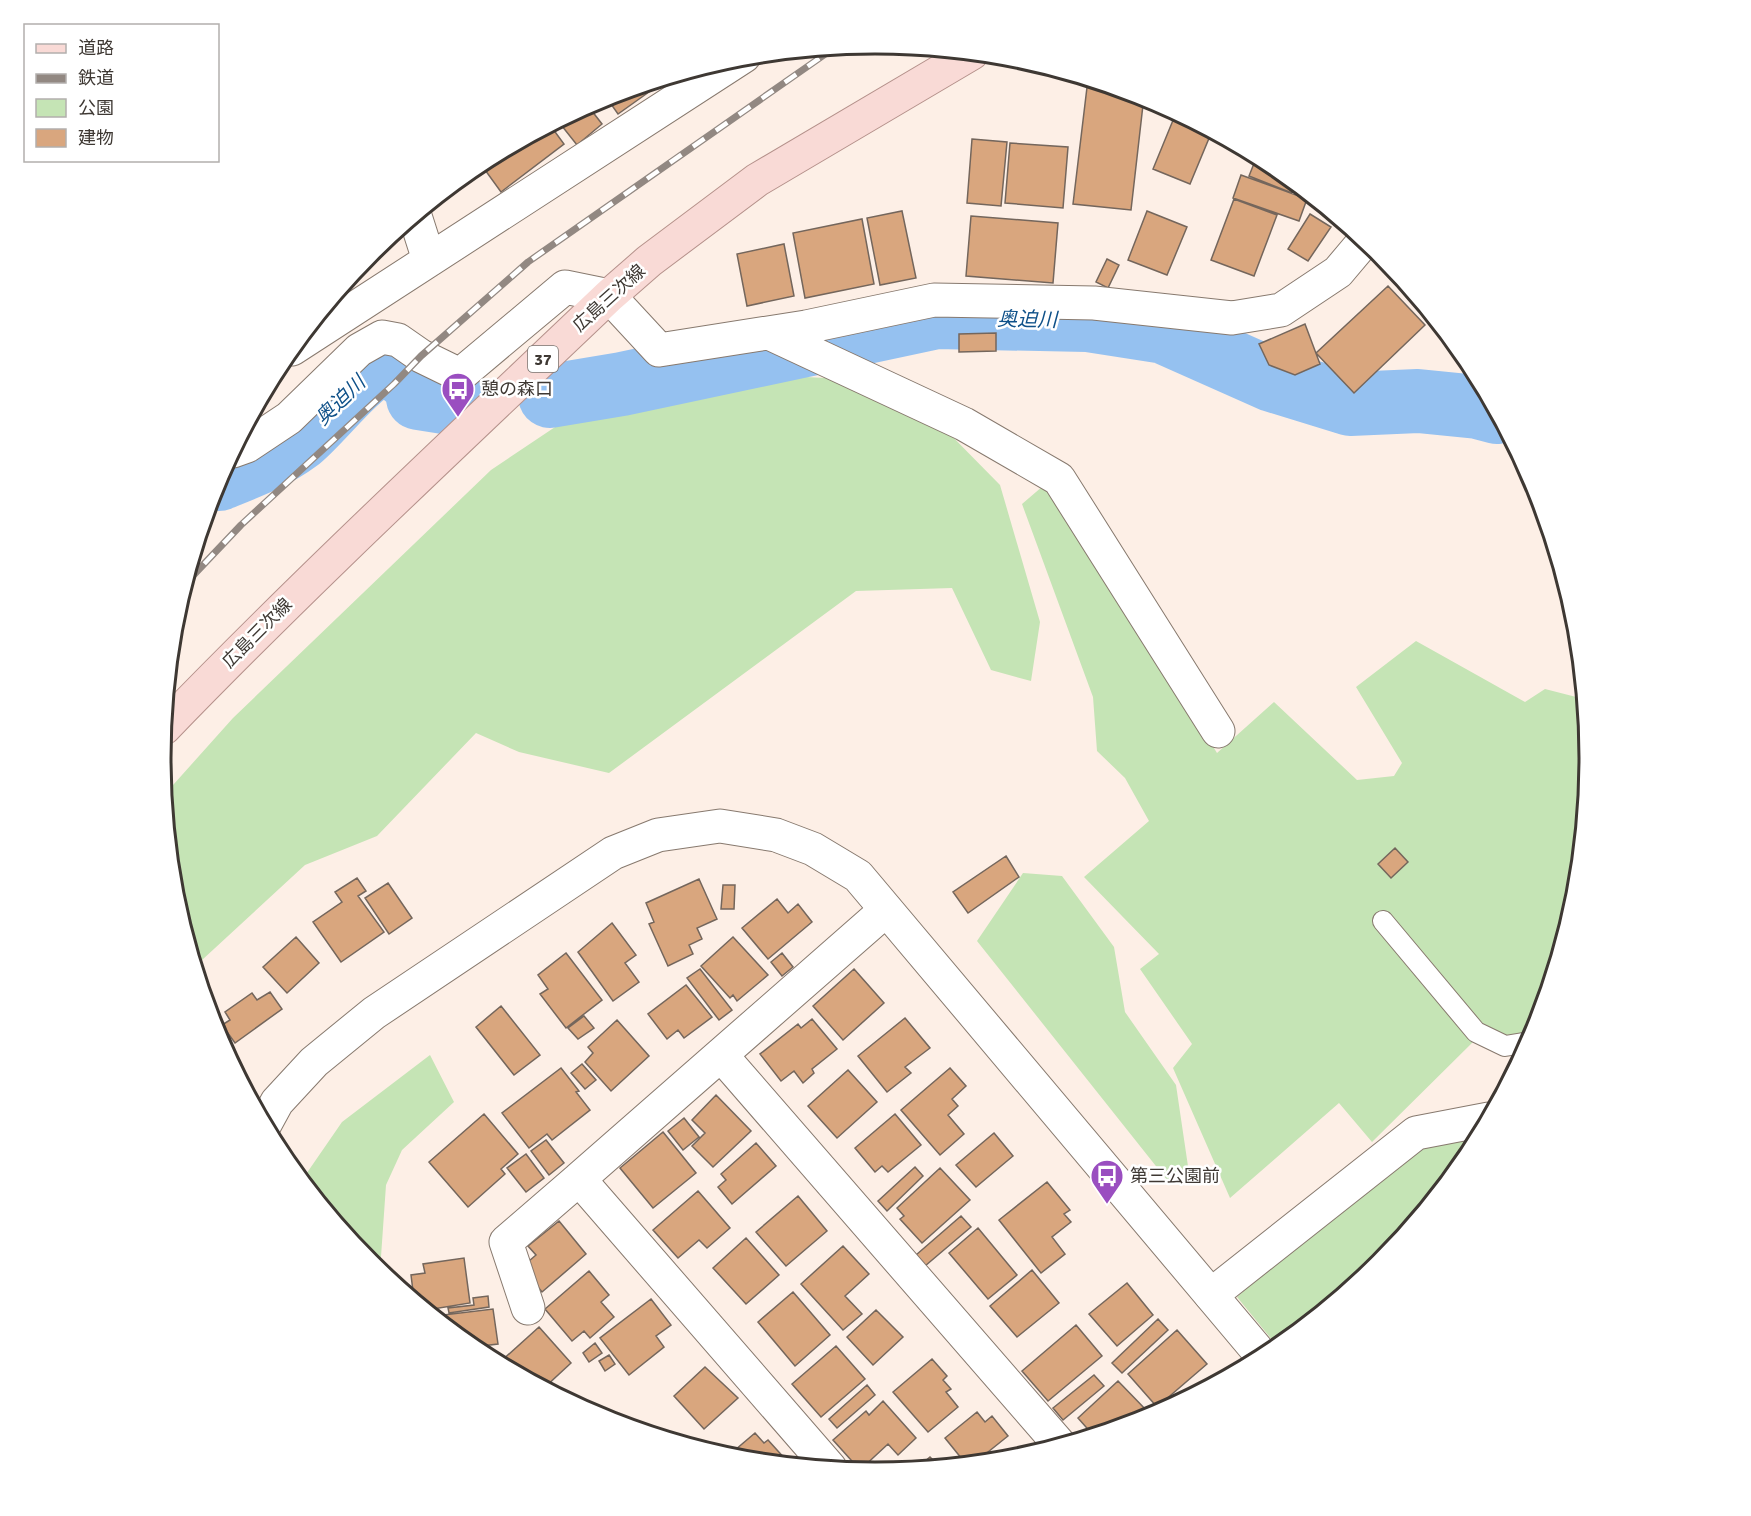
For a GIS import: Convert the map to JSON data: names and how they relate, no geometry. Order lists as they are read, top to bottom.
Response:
{
  "streets": {
    "main road": ["広島三次線", "37"]
  },
  "water": ["奥迫川"],
  "places": {
    "bus stop": ["憩の森口", "第三公園前"]
  },
  "legend": [
    "道路",
    "鉄道",
    "公園",
    "建物"
  ]
}
